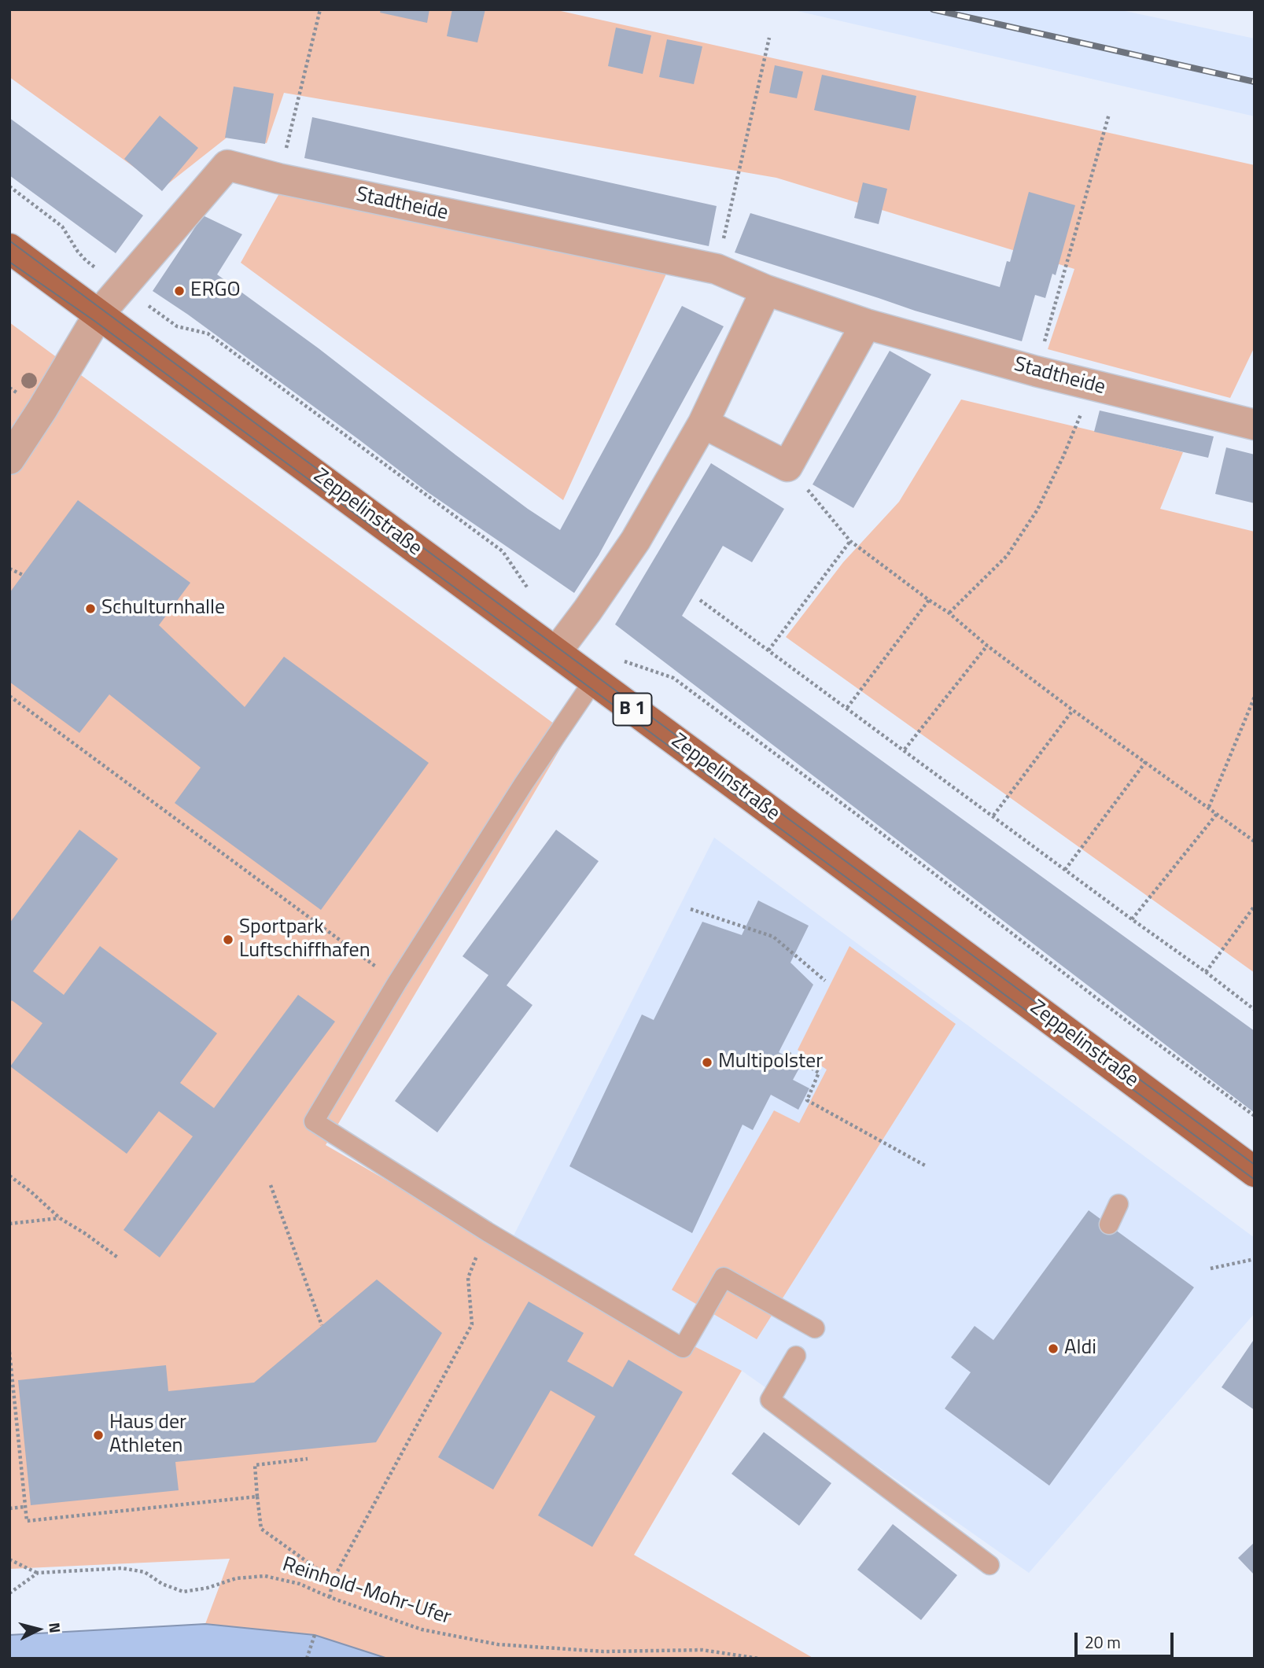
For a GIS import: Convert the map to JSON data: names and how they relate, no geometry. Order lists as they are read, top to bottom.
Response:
{
  "streets": {
    "main road": ["Zeppelinstraße", "B 1"],
    "street": ["Stadtheide"],
    "path": ["Reinhold-Mohr-Ufer"]
  },
  "crossings": [
    ["Stadtheide", "Zeppelinstraße"]
  ],
  "places": [
    "ERGO",
    "Schulturnhalle",
    "Sportpark Luftschiffhafen",
    "Multipolster",
    "Aldi",
    "Haus der Athleten"
  ],
  "scale_bar": "20 m",
  "north": "right"
}
